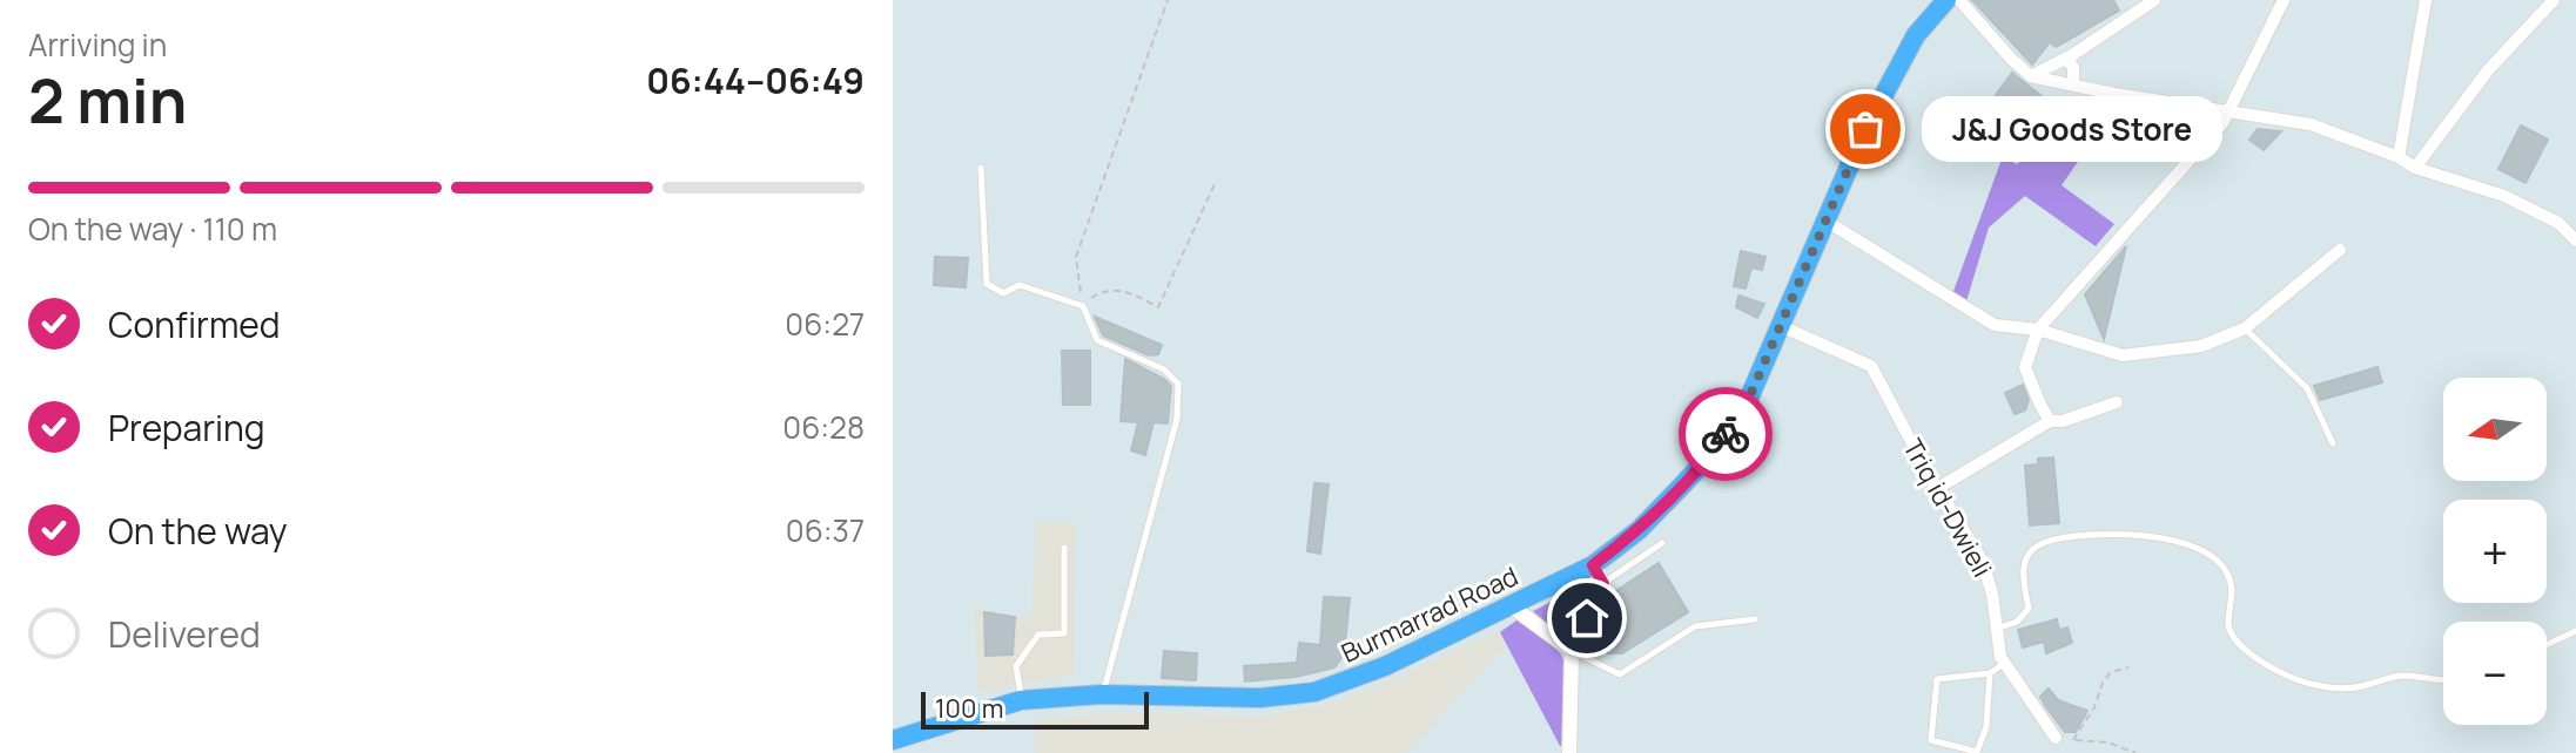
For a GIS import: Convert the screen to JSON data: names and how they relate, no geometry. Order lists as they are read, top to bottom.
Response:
{
  "streets": {
    "main road": ["Burmarrad Road"],
    "street": ["Triq id-Dwieli"]
  },
  "crossings": [
    ["Triq id-Dwieli", "Burmarrad Road"]
  ],
  "places": ["J&J Goods Store"],
  "scale_bar": "100 m",
  "north": "left",
  "page": {
    "heading": ["2 min", "Arriving in", "06:44–06:49"],
    "bubble": "J&J Goods Store",
    "bar": "On the way · 110 m",
    "list": [
      ["Confirmed", "06:27"],
      ["Preparing", "06:28"],
      ["On the way", "06:37"],
      "Delivered"
    ],
    "map_buttons": ["+", "−"],
    "scale": "100 m"
  }
}
